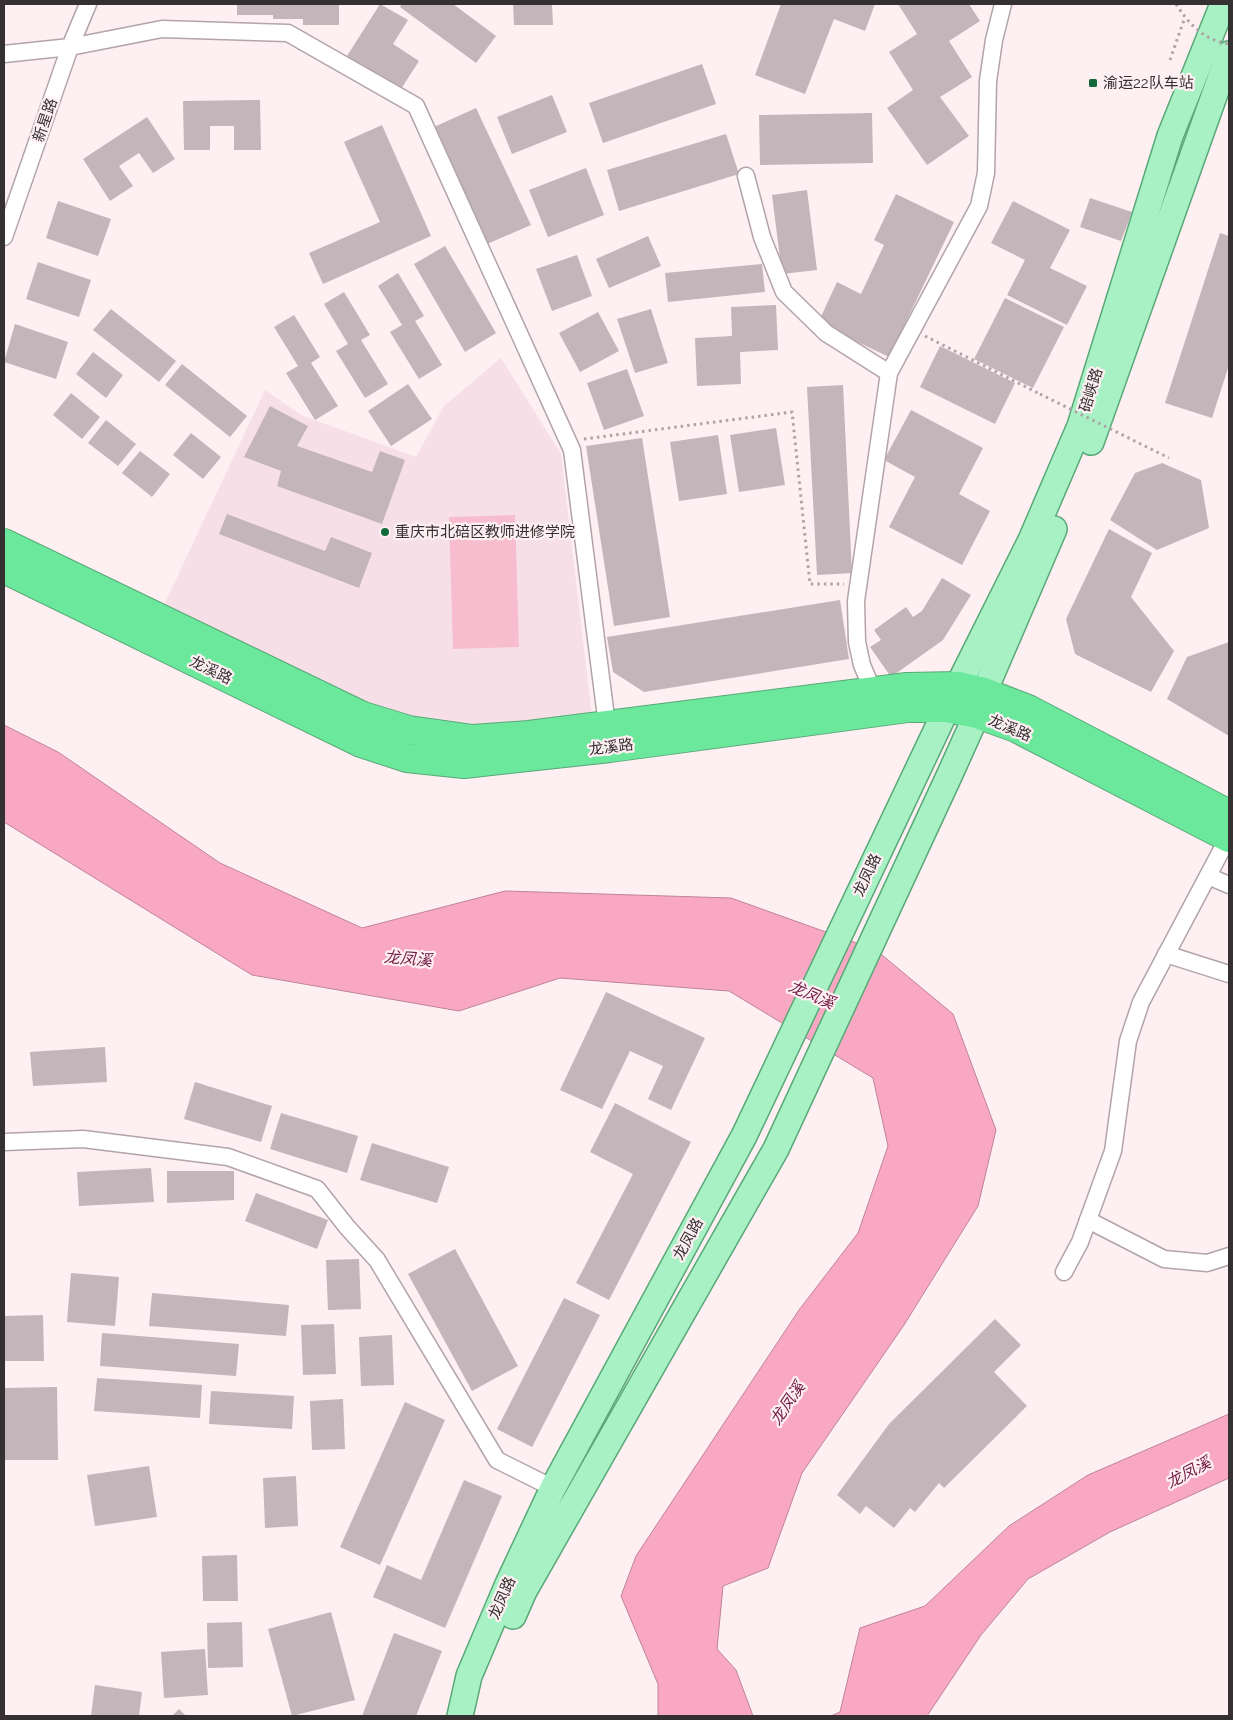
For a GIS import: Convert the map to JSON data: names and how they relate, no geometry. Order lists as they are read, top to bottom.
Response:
{
  "streets": {
    "highway": ["龙溪路"],
    "main road": ["碚峡路", "龙凤路"],
    "street": ["新星路"]
  },
  "crossings": [
    ["碚峡路", "龙溪路"],
    ["碚峡路", "龙凤路"]
  ],
  "water": ["龙凤溪"],
  "places": {
    "transit": ["渝运22队车站"],
    "other": ["重庆市北碚区教师进修学院"]
  }
}
